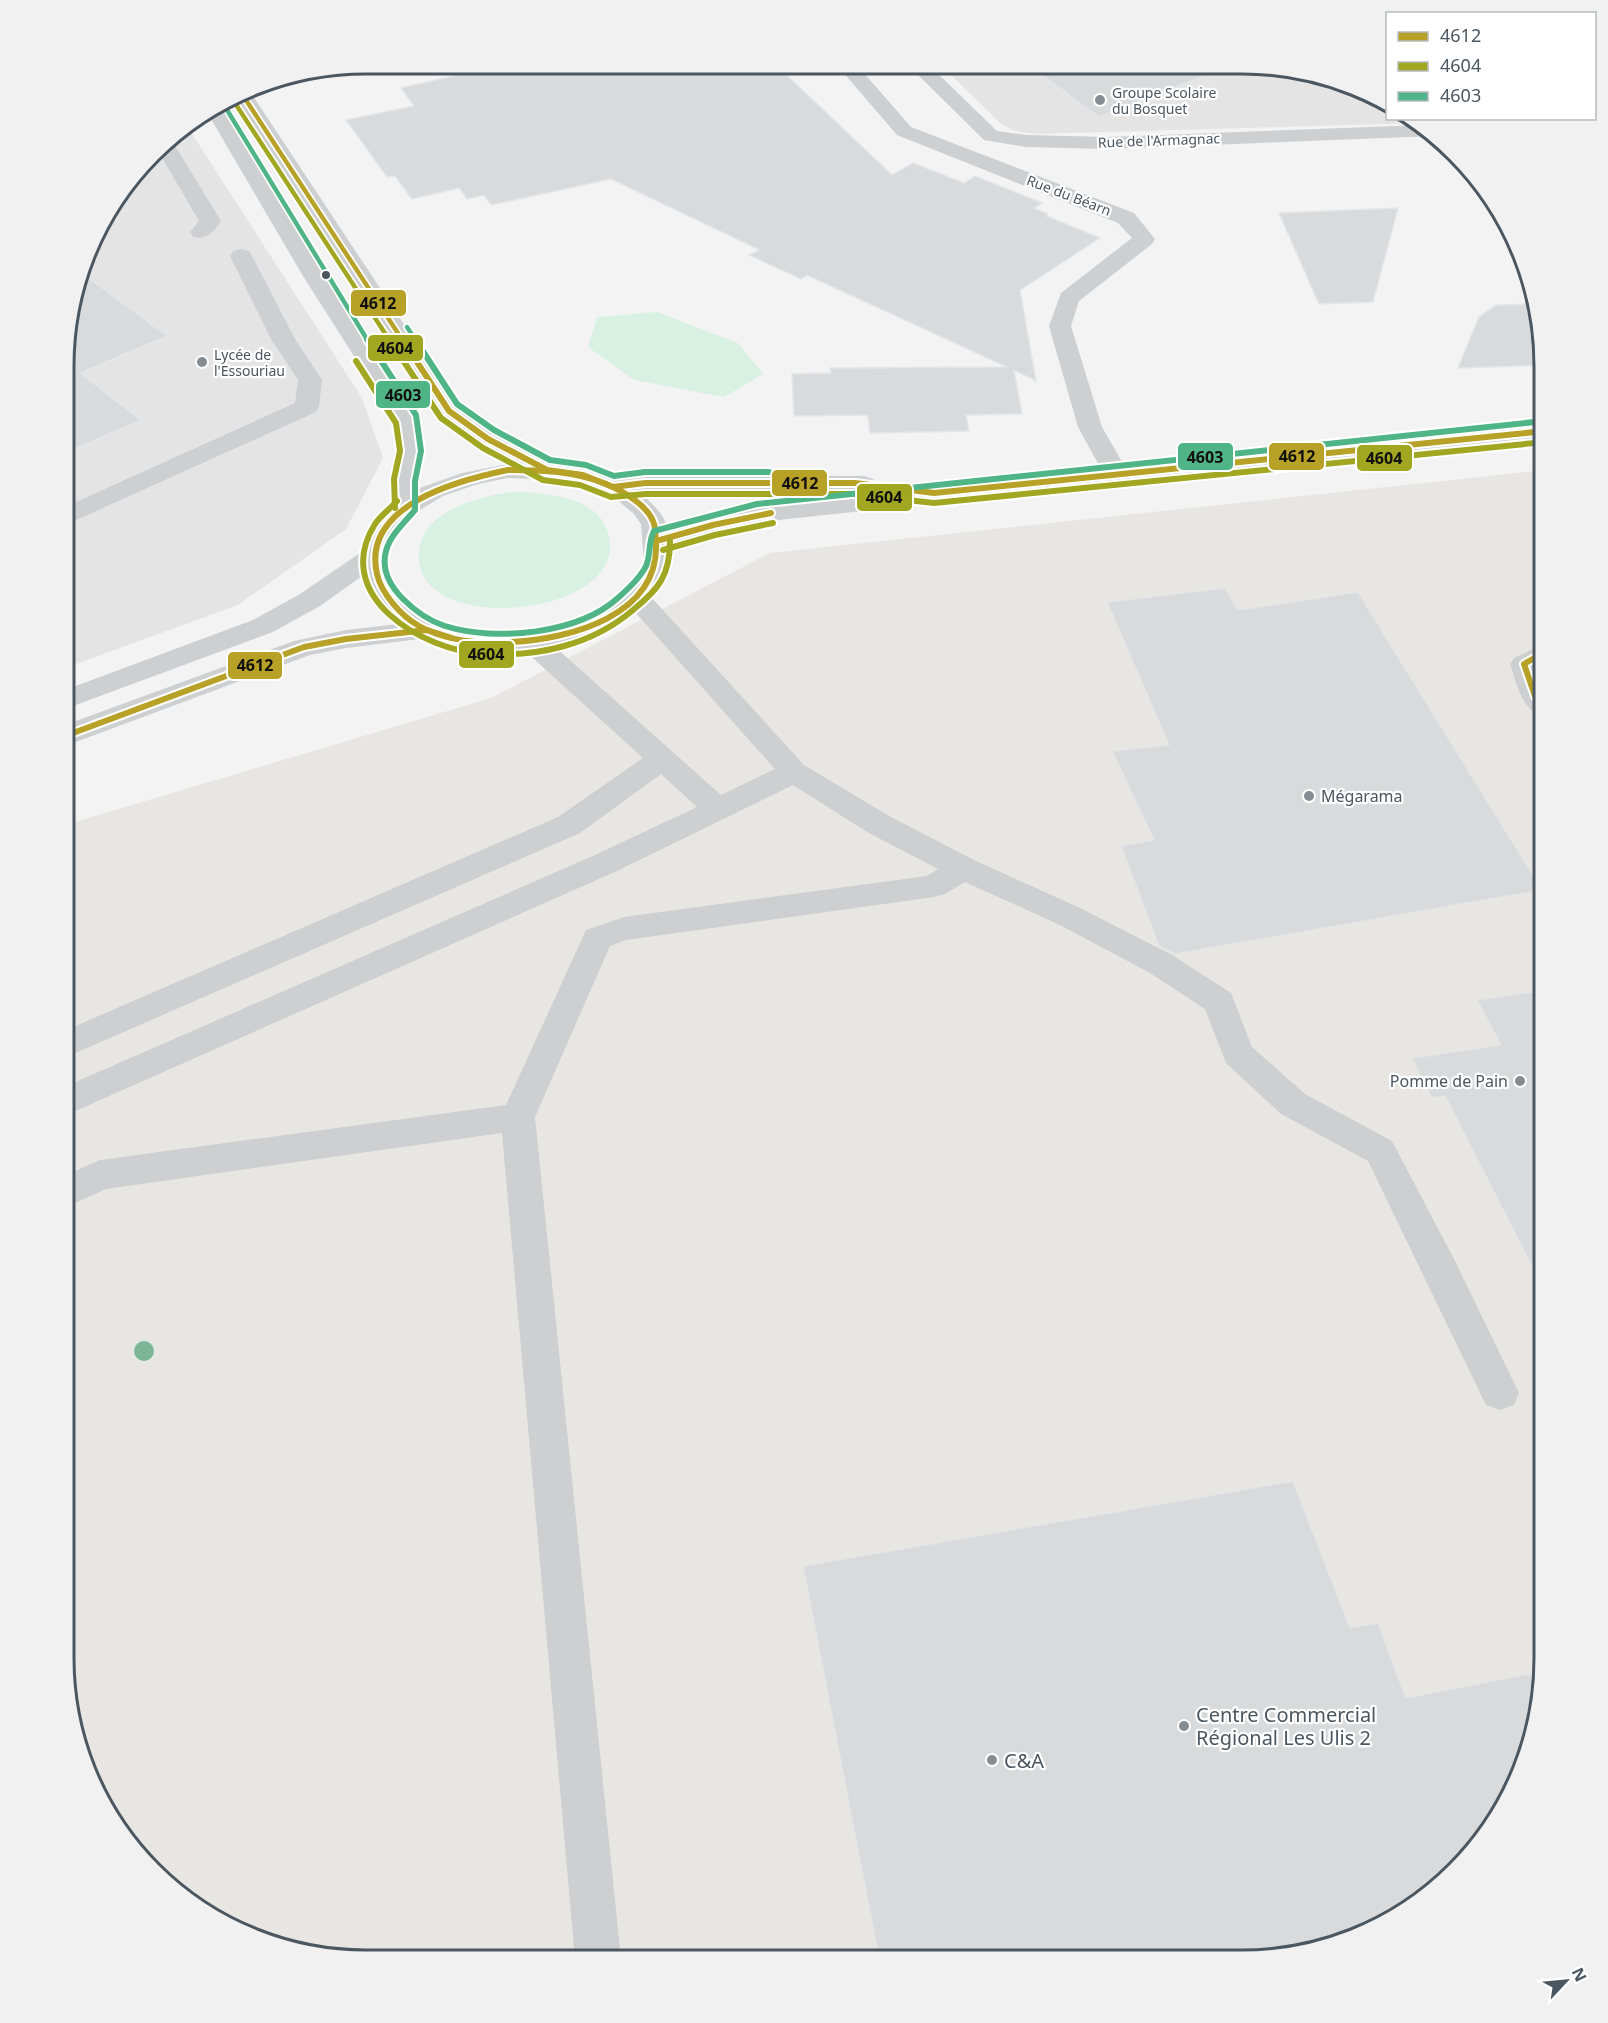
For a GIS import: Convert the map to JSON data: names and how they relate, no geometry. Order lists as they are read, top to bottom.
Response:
{
  "streets": {
    "street": ["Rue de l'Armagnac", "Rue du Béarn"]
  },
  "places": [
    "Groupe Scolaire du Bosquet",
    "Lycée de l'Essouriau",
    "Mégarama",
    "Pomme de Pain",
    "Centre Commercial Régional Les Ulis 2",
    "C&A"
  ],
  "lines": ["transit line 4612", "transit line 4604", "transit line 4603"],
  "legend": ["4612", "4604", "4603"],
  "north": "top right"
}
